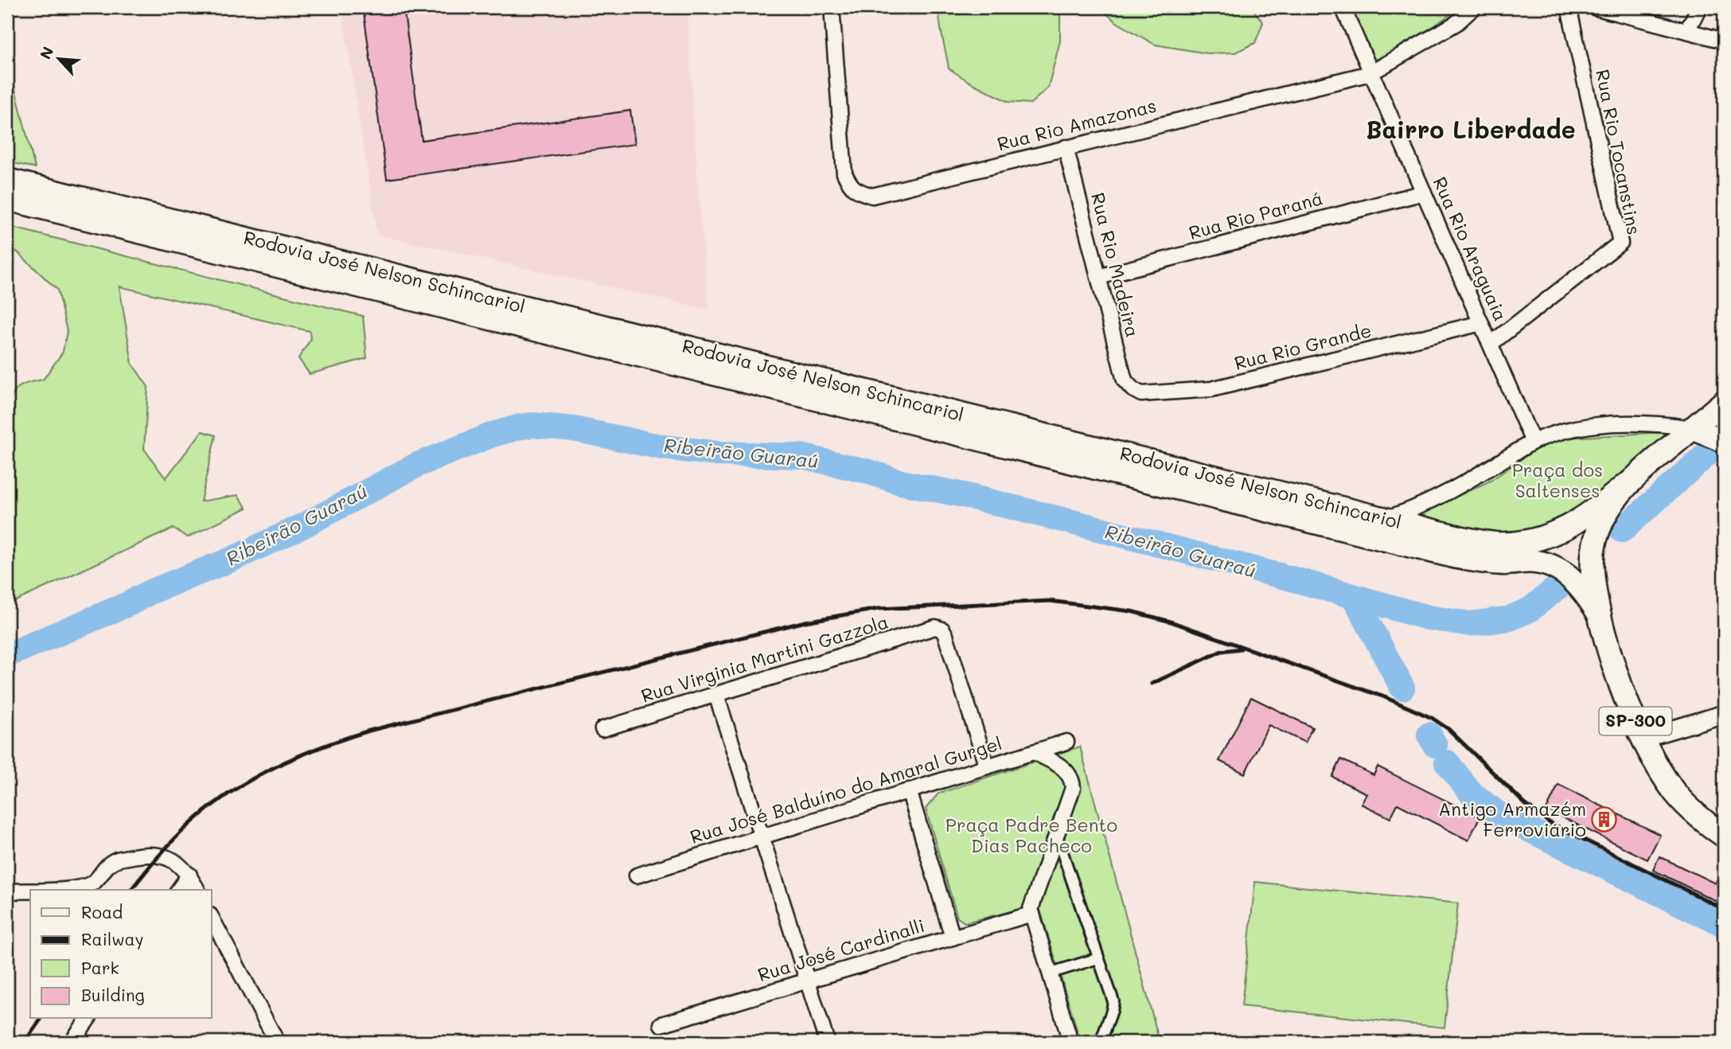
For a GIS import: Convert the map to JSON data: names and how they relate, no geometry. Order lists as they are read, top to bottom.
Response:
{
  "streets": {
    "main road": ["Rodovia José Nelson Schincariol", "SP-300"],
    "street": [
      "Rua Rio Amazonas",
      "Rua Rio Tocanstins",
      "Rua Rio Paraná",
      "Rua Rio Araguaia",
      "Rua Rio Madeira",
      "Rua Rio Grande",
      "Rua Virginia Martini Gazzola",
      "Rua José Balduíno do Amaral Gurgel",
      "Rua José Cardinalli"
    ]
  },
  "crossings": [
    ["Rua Rio Amazonas", "Rua Rio Araguaia"],
    ["Rua Rio Amazonas", "Rua Rio Madeira"],
    ["Rua Rio Tocanstins", "Rua Rio Araguaia"],
    ["Rua Rio Paraná", "Rua Rio Araguaia"],
    ["Rua Rio Paraná", "Rua Rio Madeira"],
    ["Rua Rio Araguaia", "Rua Rio Grande"],
    ["Rua Rio Madeira", "Rua Rio Grande"],
    ["Rodovia José Nelson Schincariol", "SP-300"],
    ["Rua Virginia Martini Gazzola", "Rua José Balduíno do Amaral Gurgel"]
  ],
  "districts": ["Bairro Liberdade"],
  "water": ["Ribeirão Guaraú"],
  "parks": ["Praça dos Saltenses", "Praça Padre Bento Dias Pacheco"],
  "places": {
    "building": ["Antigo Armazém Ferroviário"]
  },
  "legend": [
    "Road",
    "Railway",
    "Park",
    "Building"
  ],
  "north": "top left"
}
